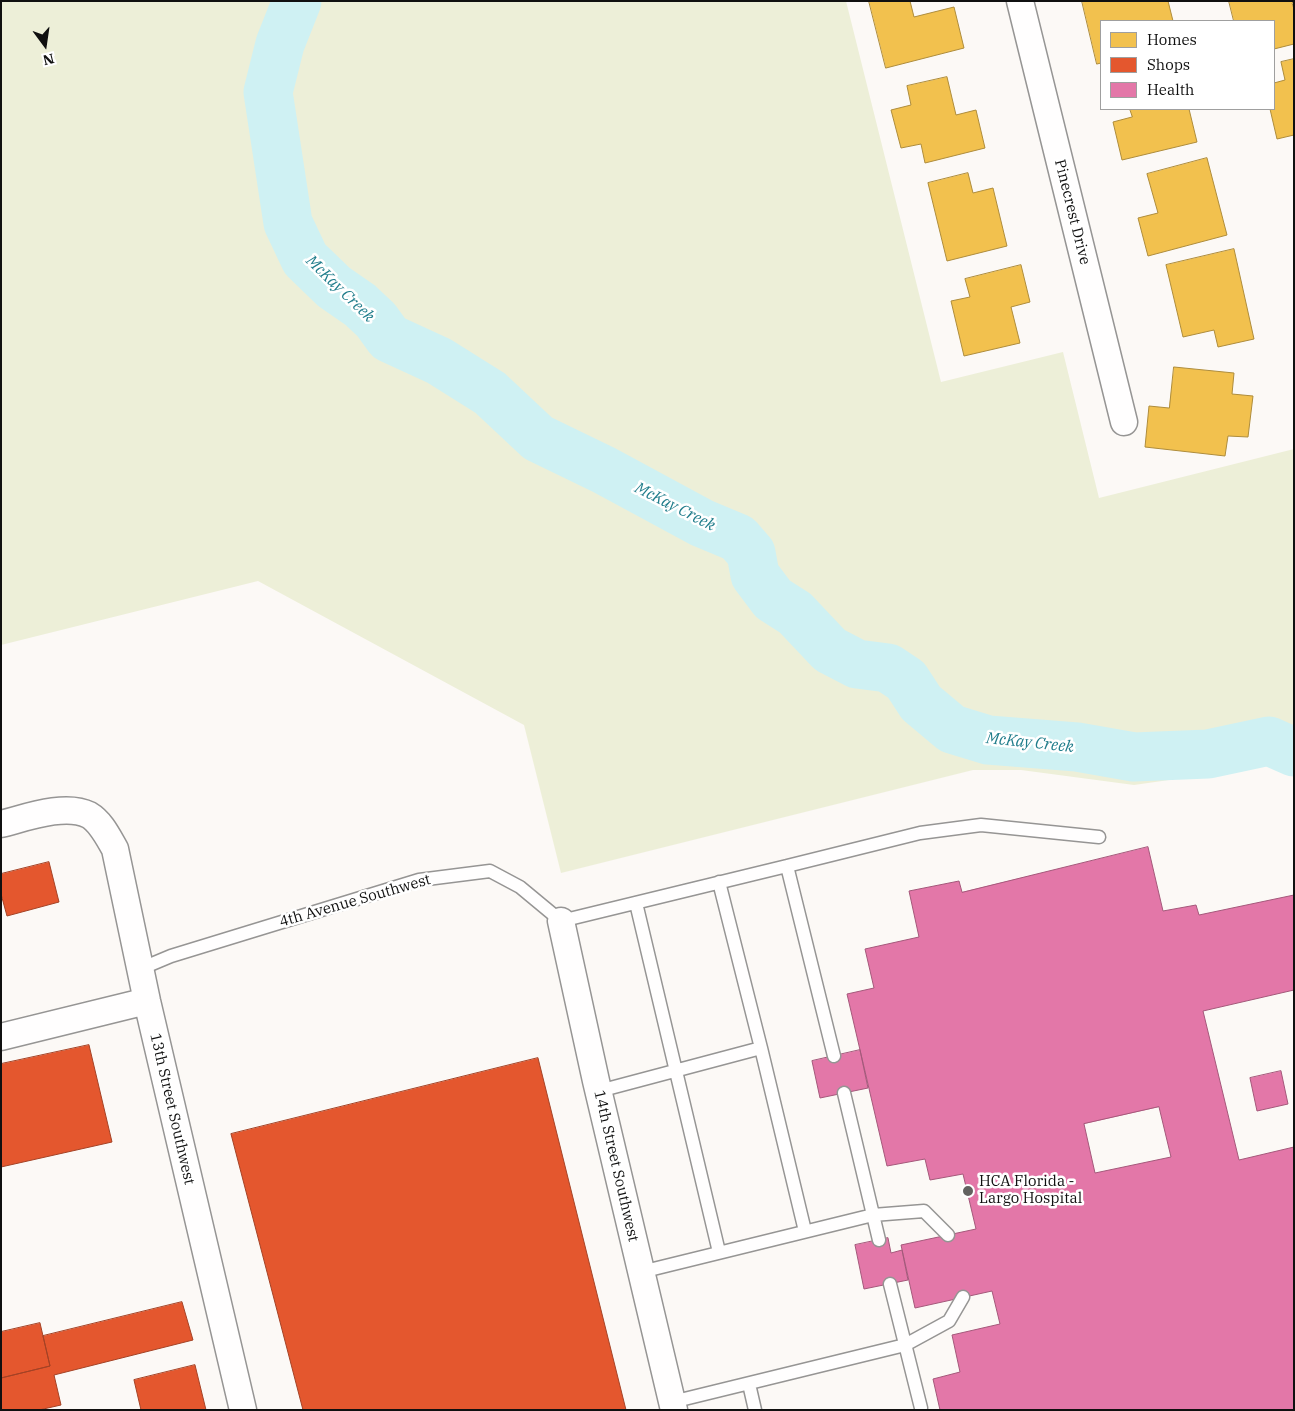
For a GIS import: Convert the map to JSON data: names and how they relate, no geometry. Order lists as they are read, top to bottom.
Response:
{
  "streets": {
    "street": ["Pinecrest Drive", "13th Street Southwest", "14th Street Southwest"],
    "lane": ["4th Avenue Southwest"]
  },
  "crossings": [
    ["4th Avenue Southwest", "13th Street Southwest"],
    ["4th Avenue Southwest", "14th Street Southwest"]
  ],
  "water": ["McKay Creek"],
  "places": ["HCA Florida - Largo Hospital"],
  "legend": ["Homes", "Shops", "Health"],
  "north": "bottom"
}
